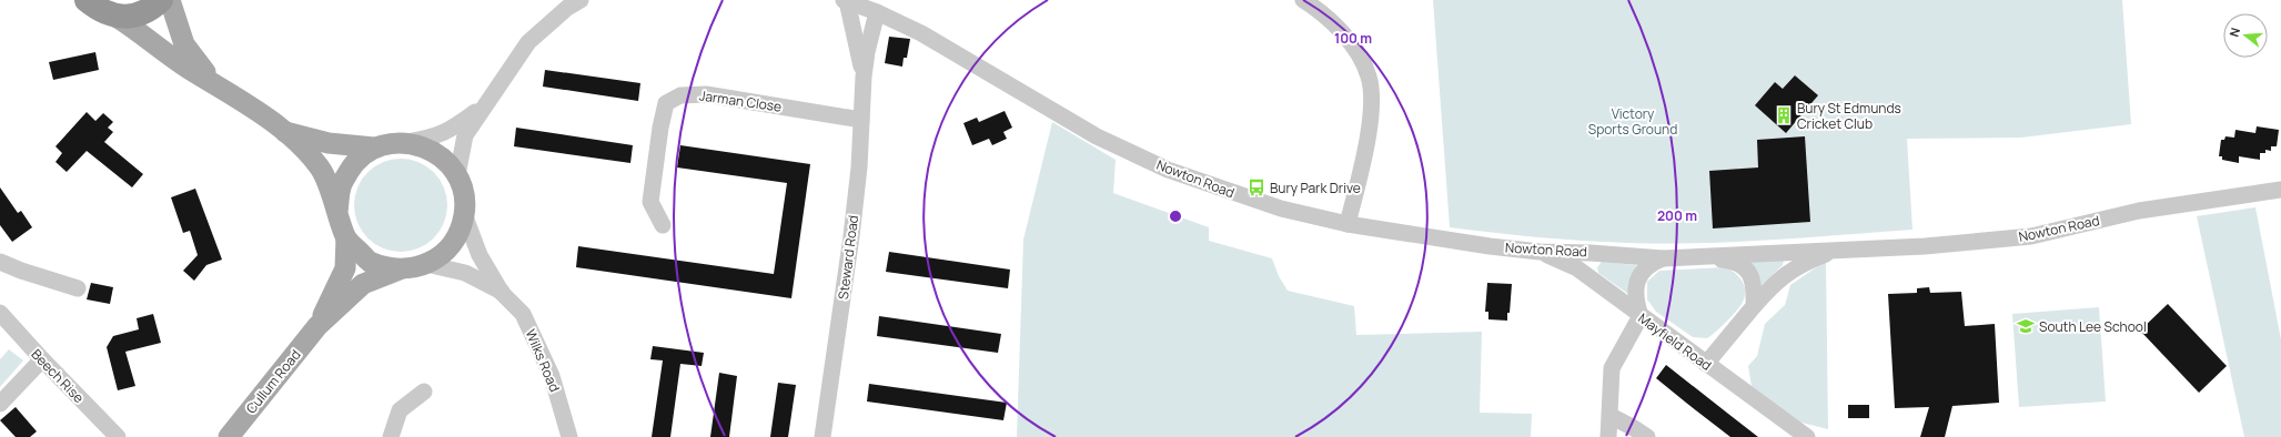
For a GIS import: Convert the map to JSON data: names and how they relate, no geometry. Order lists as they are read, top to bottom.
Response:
{
  "streets": {
    "main road": ["Cullum Road"],
    "street": [
      "Jarman Close",
      "Nowton Road",
      "Steward Road",
      "Mayfield Road",
      "Wilks Road",
      "Beech Rise"
    ]
  },
  "crossings": [
    ["Jarman Close", "Steward Road"],
    ["Nowton Road", "Steward Road"],
    ["Nowton Road", "Mayfield Road"],
    ["Wilks Road", "Cullum Road"]
  ],
  "parks": ["Victory Sports Ground"],
  "places": {
    "building": ["Bury St Edmunds Cricket Club"],
    "bus stop": ["Bury Park Drive"],
    "school or university": ["South Lee School"]
  },
  "north": "left",
  "rings": ["100 m", "200 m"]
}
